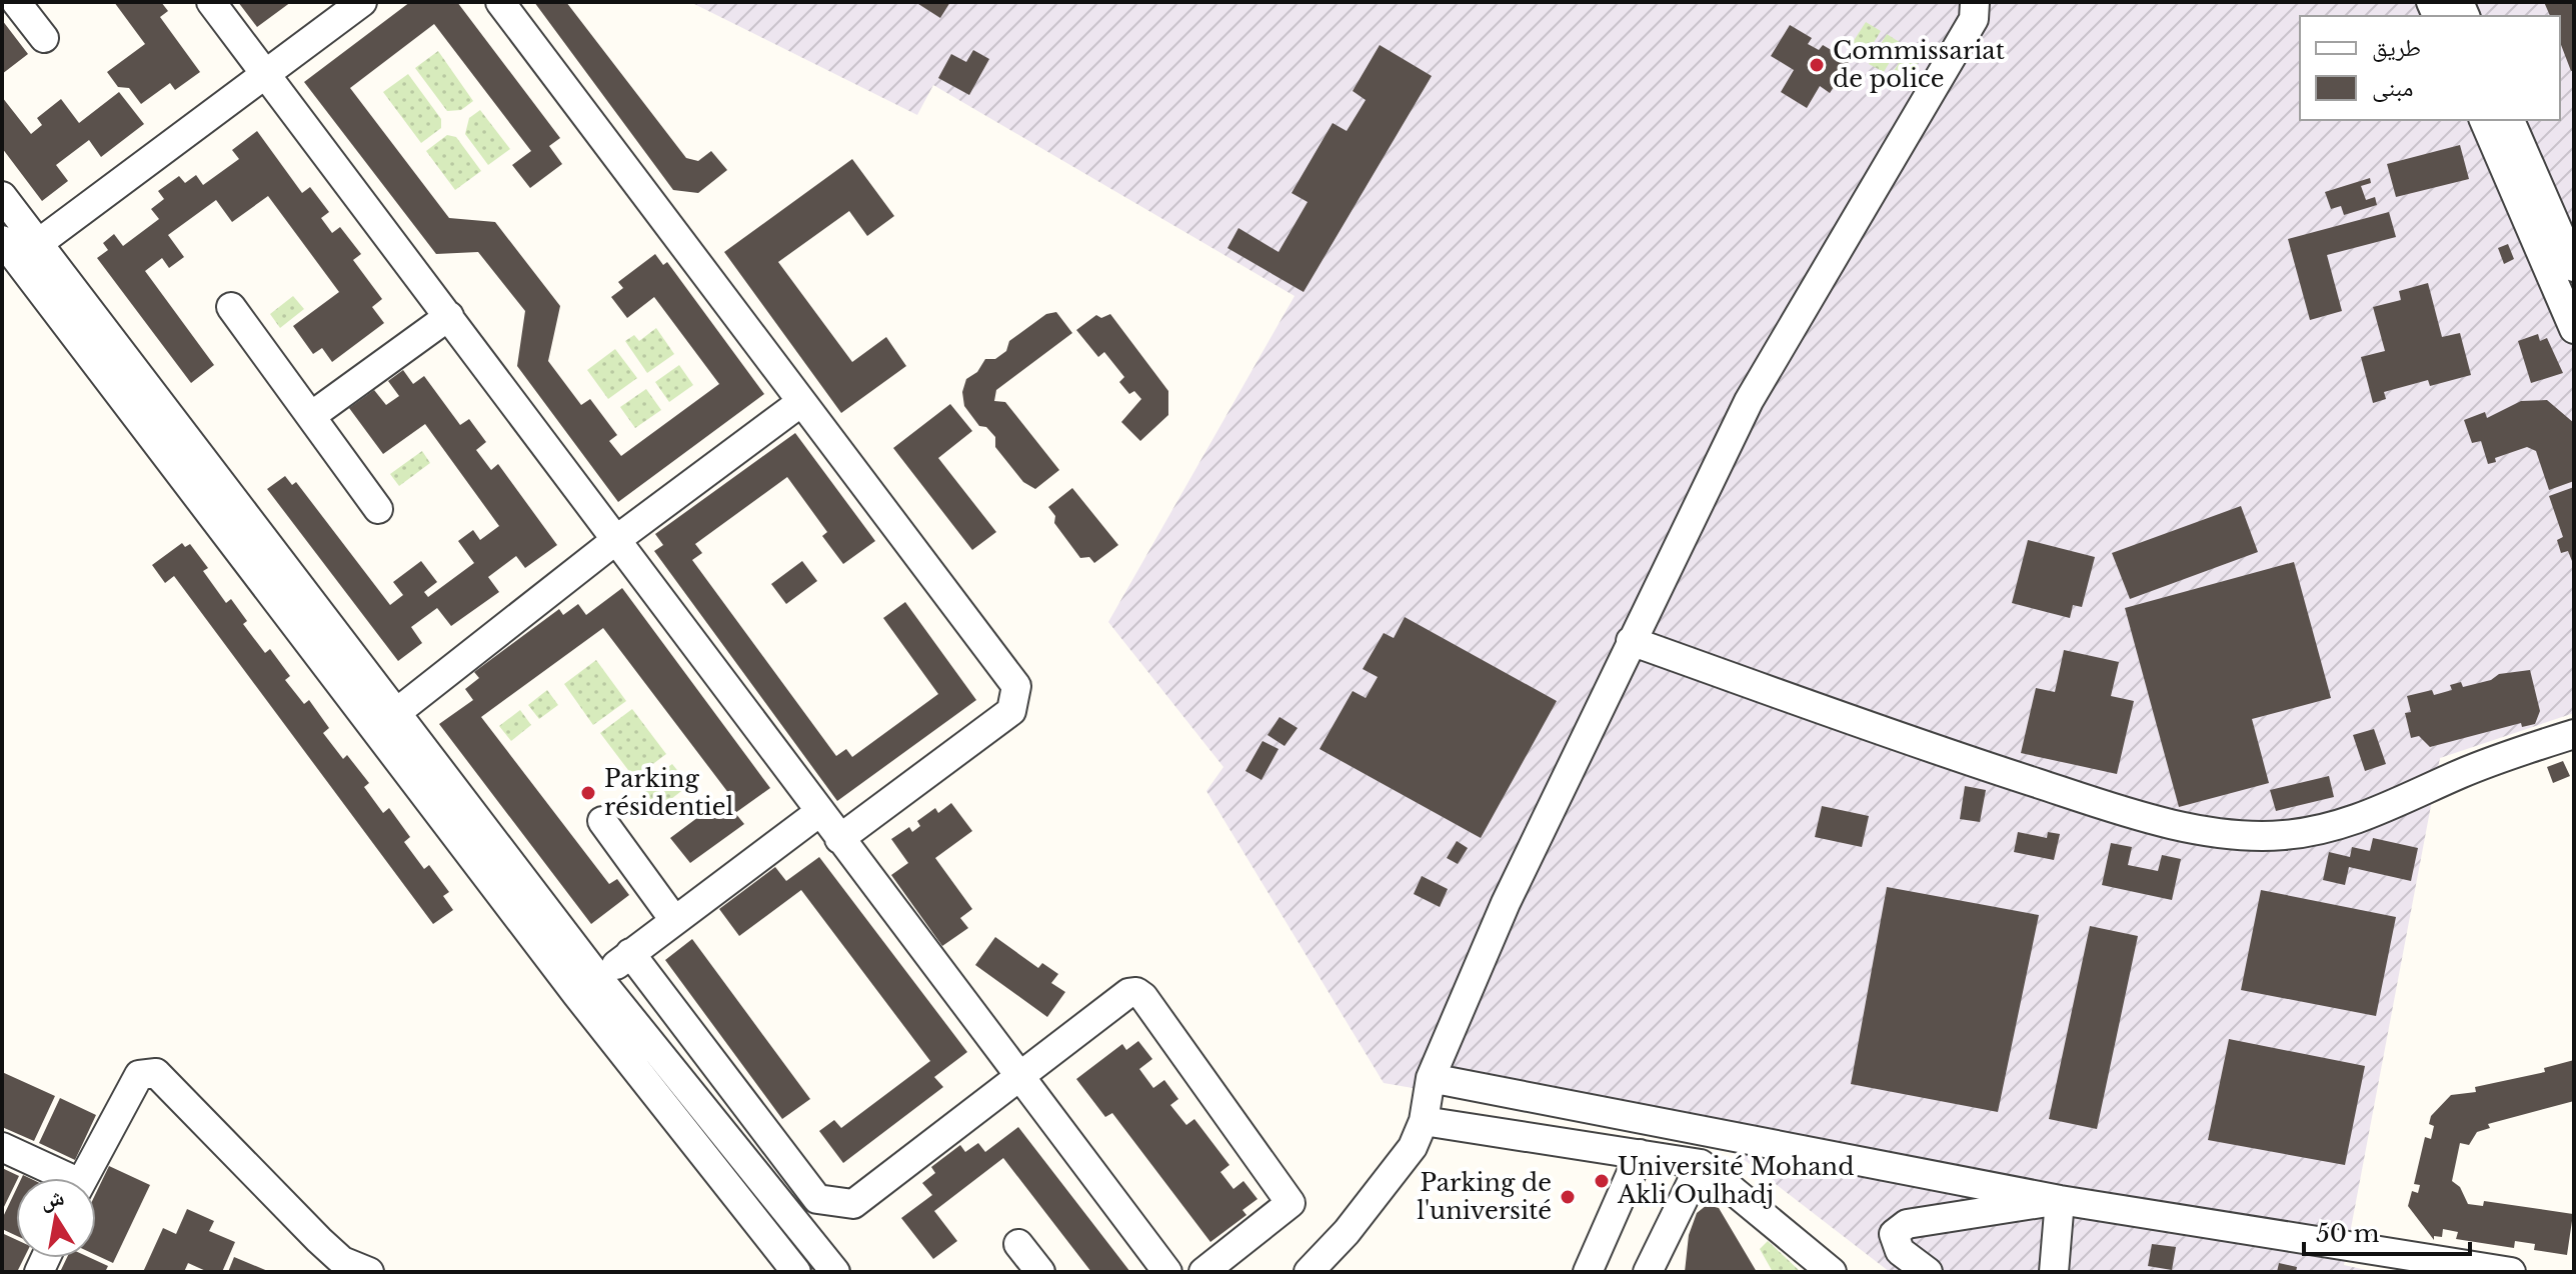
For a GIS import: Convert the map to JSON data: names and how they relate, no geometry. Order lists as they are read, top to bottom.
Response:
{
  "places": [
    "Commissariat de police",
    "Parking résidentiel",
    "Université Mohand Akli Oulhadj",
    "Parking de l'université"
  ],
  "legend": ["طريق", "مبنى"],
  "scale_bar": "50 m",
  "north": "top"
}
